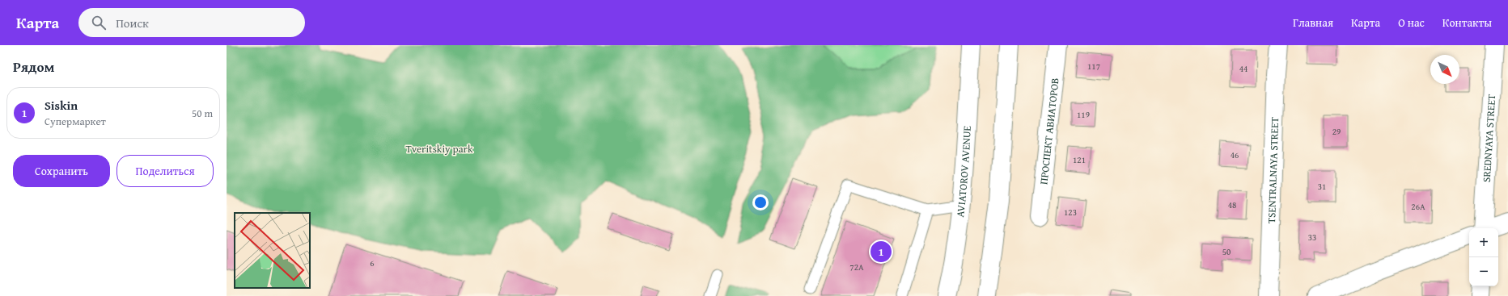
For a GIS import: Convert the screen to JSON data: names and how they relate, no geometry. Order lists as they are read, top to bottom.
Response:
{
  "streets": {
    "street": [
      "ПРОСПЕКТ АВИАТОРОВ",
      "SREDNYAYA STREET",
      "TSENTRALNAYA STREET",
      "AVIATOROV AVENUE"
    ]
  },
  "parks": ["Tveritskiy park"],
  "house_numbers": [
    "117",
    "44",
    "119",
    "29",
    "46",
    "121",
    "31",
    "48",
    "26А",
    "123",
    "33",
    "50",
    "6",
    "72А"
  ],
  "north": "bottom right",
  "page": {
    "header": "Карта",
    "search": "Поиск",
    "nav": [
      "Главная",
      "Карта",
      "О нас",
      "Контакты"
    ],
    "heading": "Рядом",
    "list": [
      {
        "mark": "1",
        "name": "Siskin",
        "note": "Супермаркет",
        "value": "50 m"
      }
    ],
    "buttons": ["Сохранить", "Поделиться"],
    "map_buttons": ["+", "−"],
    "pins": "1"
  }
}
